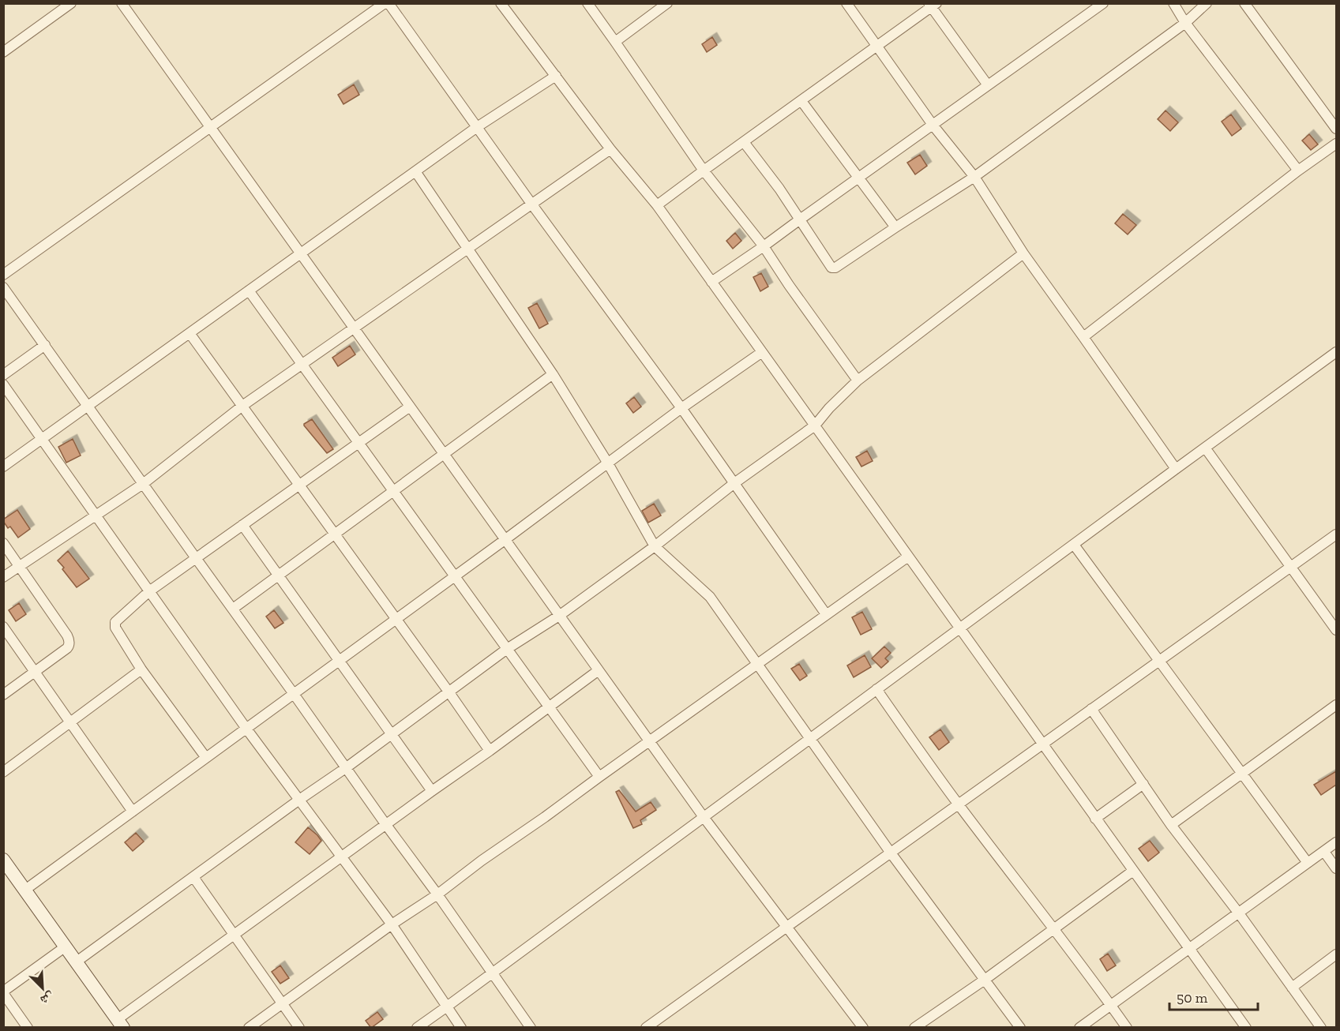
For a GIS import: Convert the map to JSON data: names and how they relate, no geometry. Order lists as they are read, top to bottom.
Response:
{
  "scale_bar": "50 m",
  "north": "bottom right"
}
